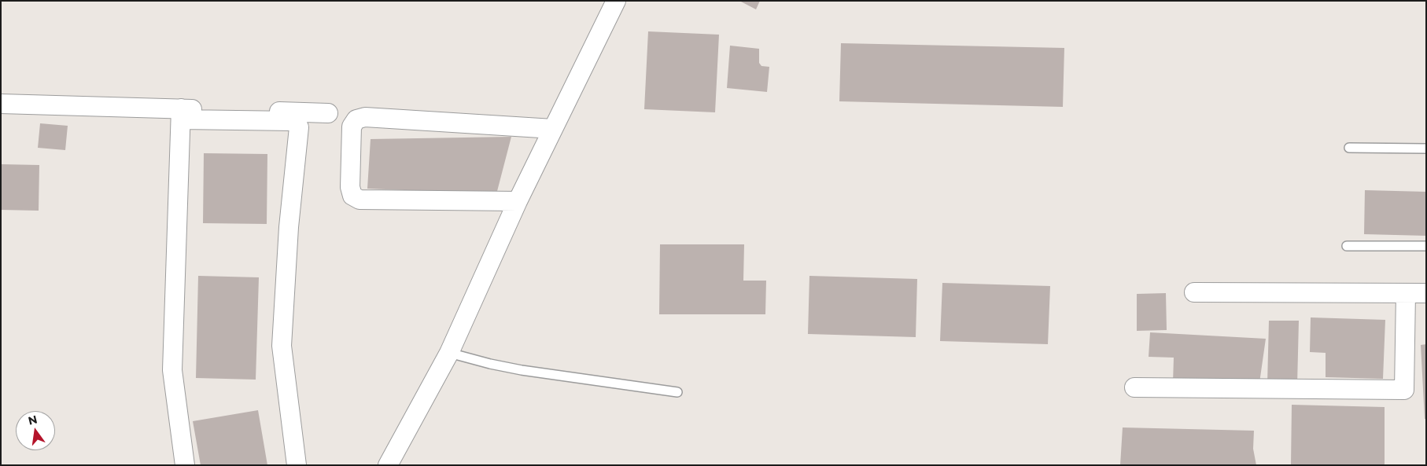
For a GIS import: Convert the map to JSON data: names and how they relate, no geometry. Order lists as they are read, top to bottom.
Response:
{
  "north": "top"
}
